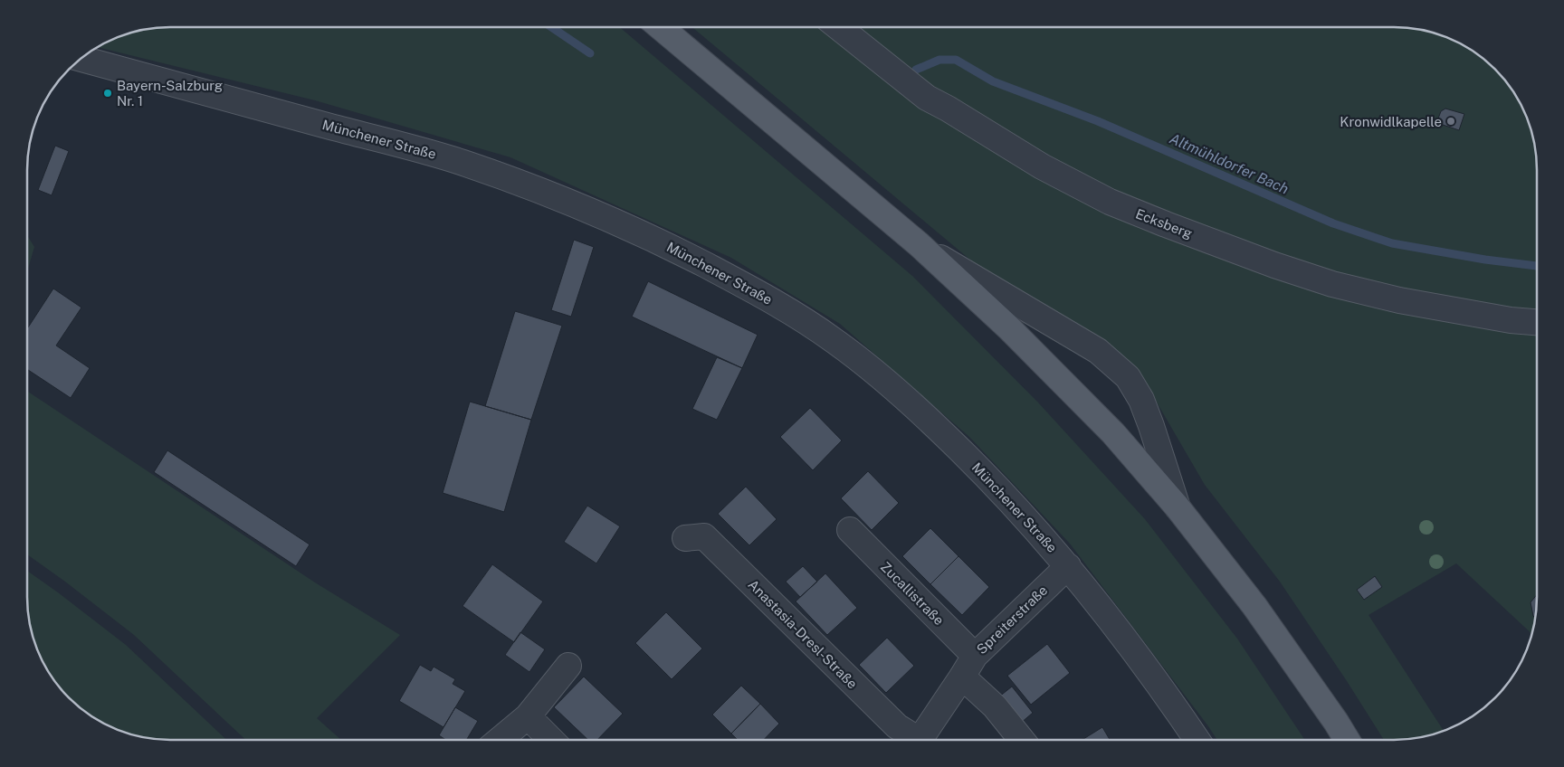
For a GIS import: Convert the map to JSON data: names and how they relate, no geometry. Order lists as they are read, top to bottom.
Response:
{
  "streets": {
    "street": [
      "Münchener Straße",
      "Ecksberg",
      "Zucallistraße",
      "Spreiterstraße",
      "Anastasia-Dresl-Straße"
    ]
  },
  "crossings": [
    ["Münchener Straße", "Spreiterstraße"],
    ["Zucallistraße", "Spreiterstraße"]
  ],
  "water": ["Altmühldorfer Bach"],
  "places": ["Bayern-Salzburg Nr. 1", "Kronwidlkapelle"]
}
